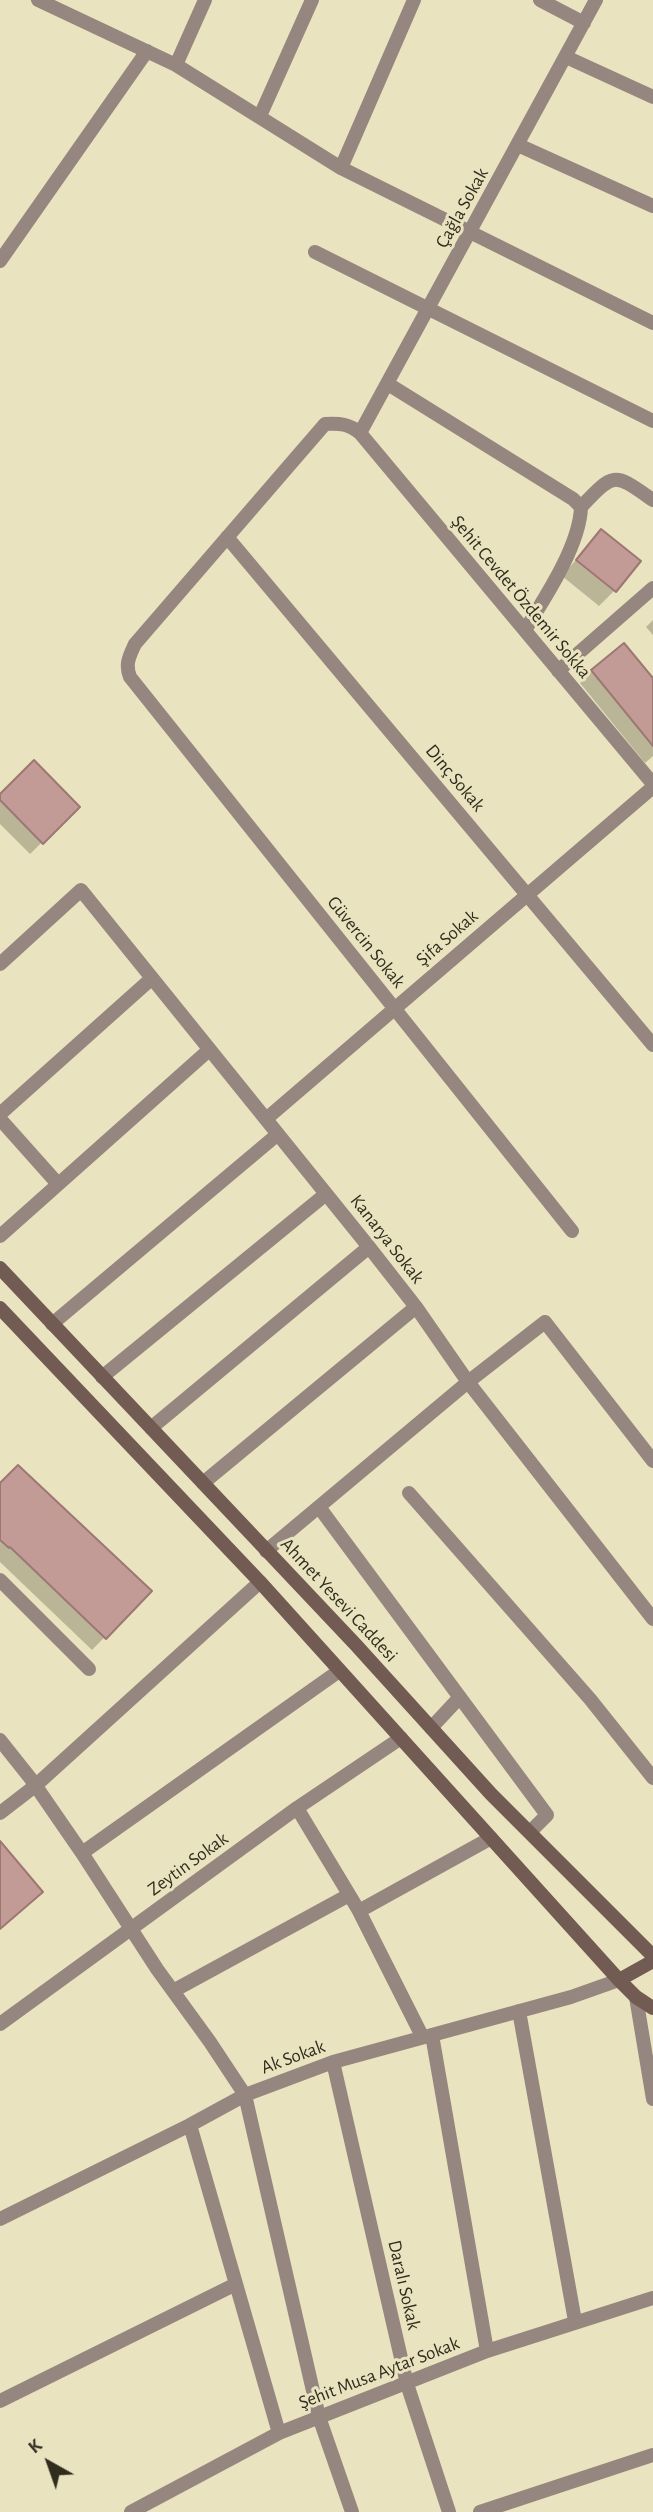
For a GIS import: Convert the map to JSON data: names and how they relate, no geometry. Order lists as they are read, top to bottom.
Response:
{
  "streets": {
    "main road": ["Ahmet Yesevi Caddesi"],
    "street": [
      "Çağla Sokak",
      "Şehit Cevdet Özdemir Sokka",
      "Dinç Sokak",
      "Şifa Sokak",
      "Güvercin Sokak",
      "Kanarya Sokak",
      "Zeytin Sokak",
      "Ak Sokak",
      "Daralı Sokak",
      "Şehit Musa Aytar Sokak"
    ]
  },
  "crossings": [
    ["Çağla Sokak", "Şehit Cevdet Özdemir Sokka"],
    ["Şehit Cevdet Özdemir Sokka", "Şifa Sokak"],
    ["Dinç Sokak", "Şifa Sokak"],
    ["Dinç Sokak", "Güvercin Sokak"],
    ["Şifa Sokak", "Güvercin Sokak"],
    ["Şifa Sokak", "Kanarya Sokak"],
    ["Ak Sokak", "Daralı Sokak"],
    ["Daralı Sokak", "Şehit Musa Aytar Sokak"]
  ],
  "north": "top left"
}
